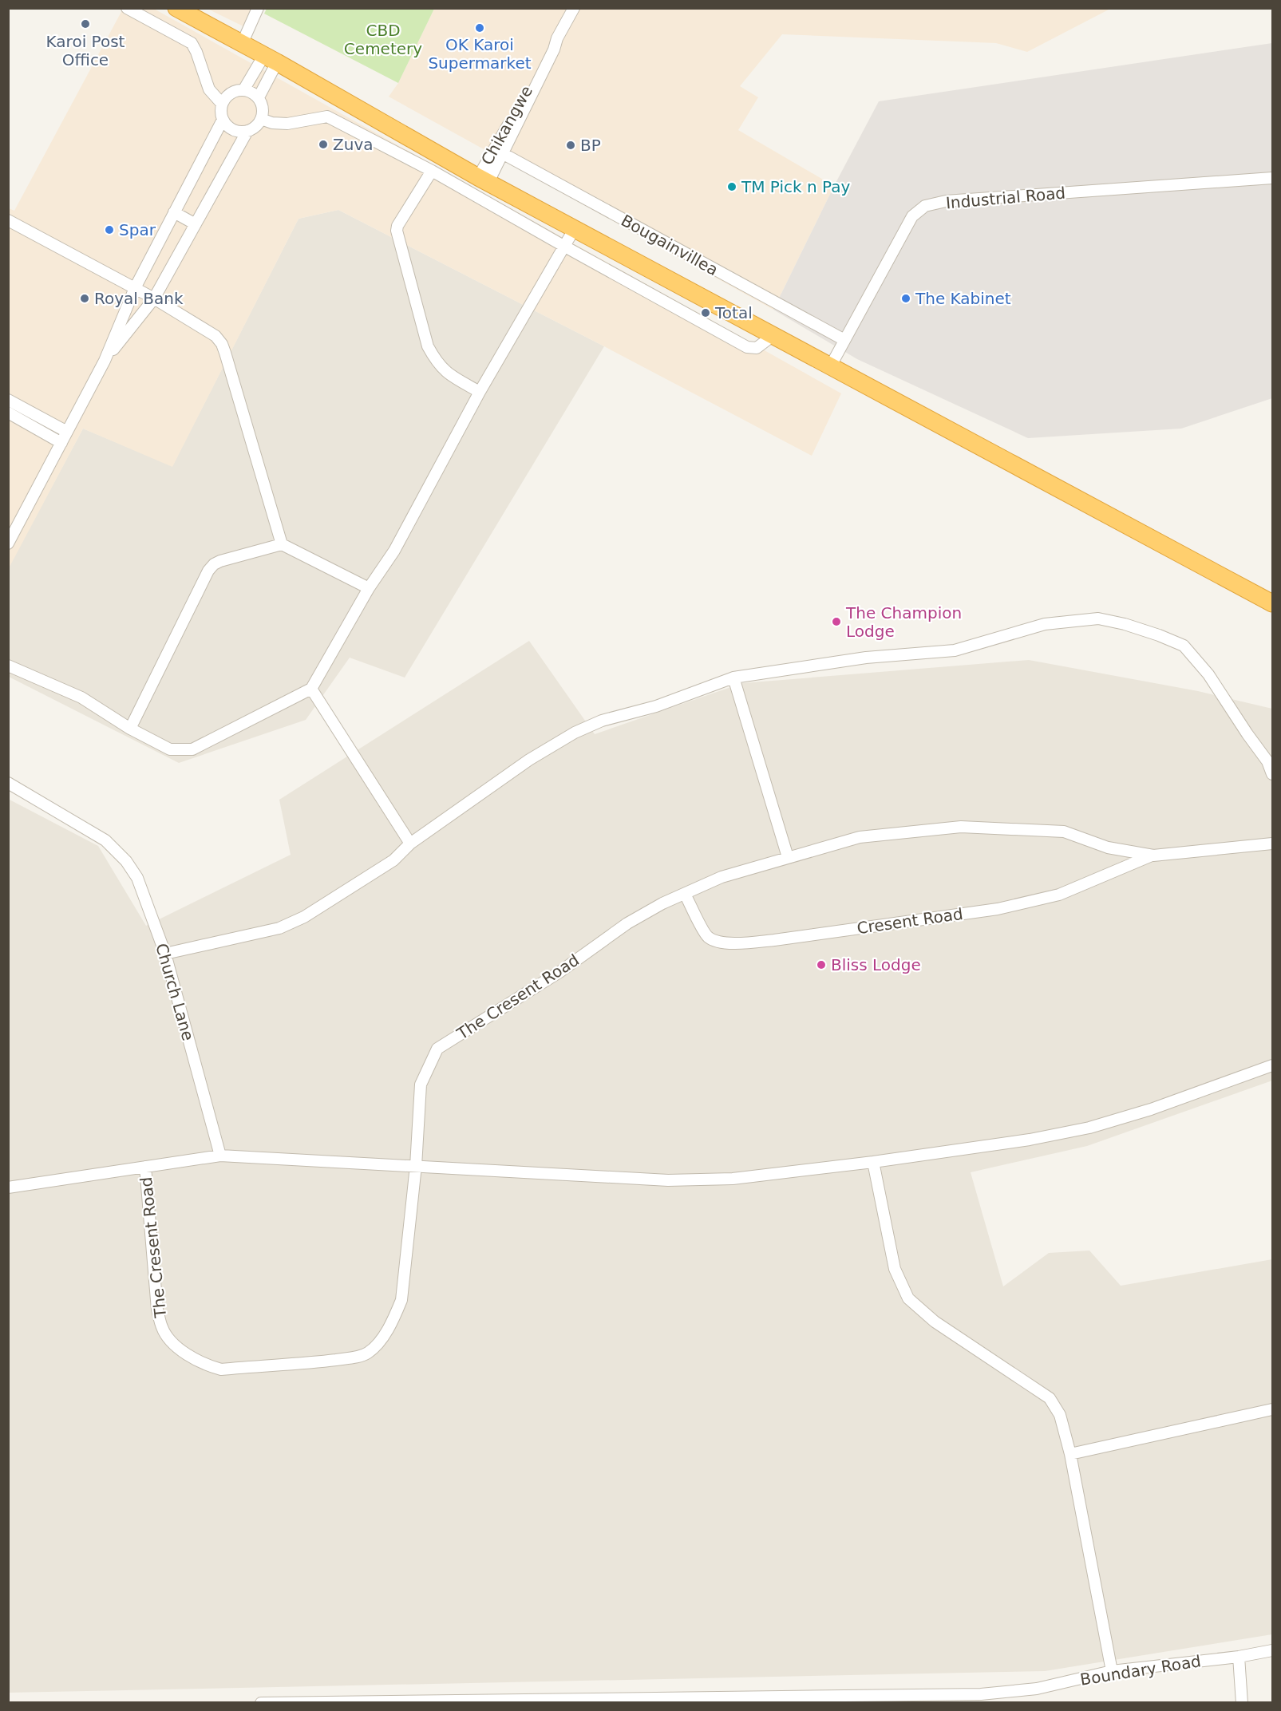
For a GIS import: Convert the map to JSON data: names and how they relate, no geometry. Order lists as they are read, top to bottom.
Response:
{
  "streets": {
    "street": [
      "Chikangwe",
      "Industrial Road",
      "Bougainvillea",
      "Cresent Road",
      "Church Lane",
      "The Cresent Road",
      "Boundary Road"
    ]
  },
  "crossings": [
    ["Chikangwe", "Bougainvillea"],
    ["Industrial Road", "Bougainvillea"],
    ["Cresent Road", "The Cresent Road"]
  ],
  "parks": ["CBD Cemetery"],
  "places": [
    "Karoi Post Office",
    "OK Karoi Supermarket",
    "Zuva",
    "BP",
    "TM Pick n Pay",
    "Spar",
    "Royal Bank",
    "The Kabinet",
    "Total",
    "The Champion Lodge",
    "Bliss Lodge"
  ]
}
